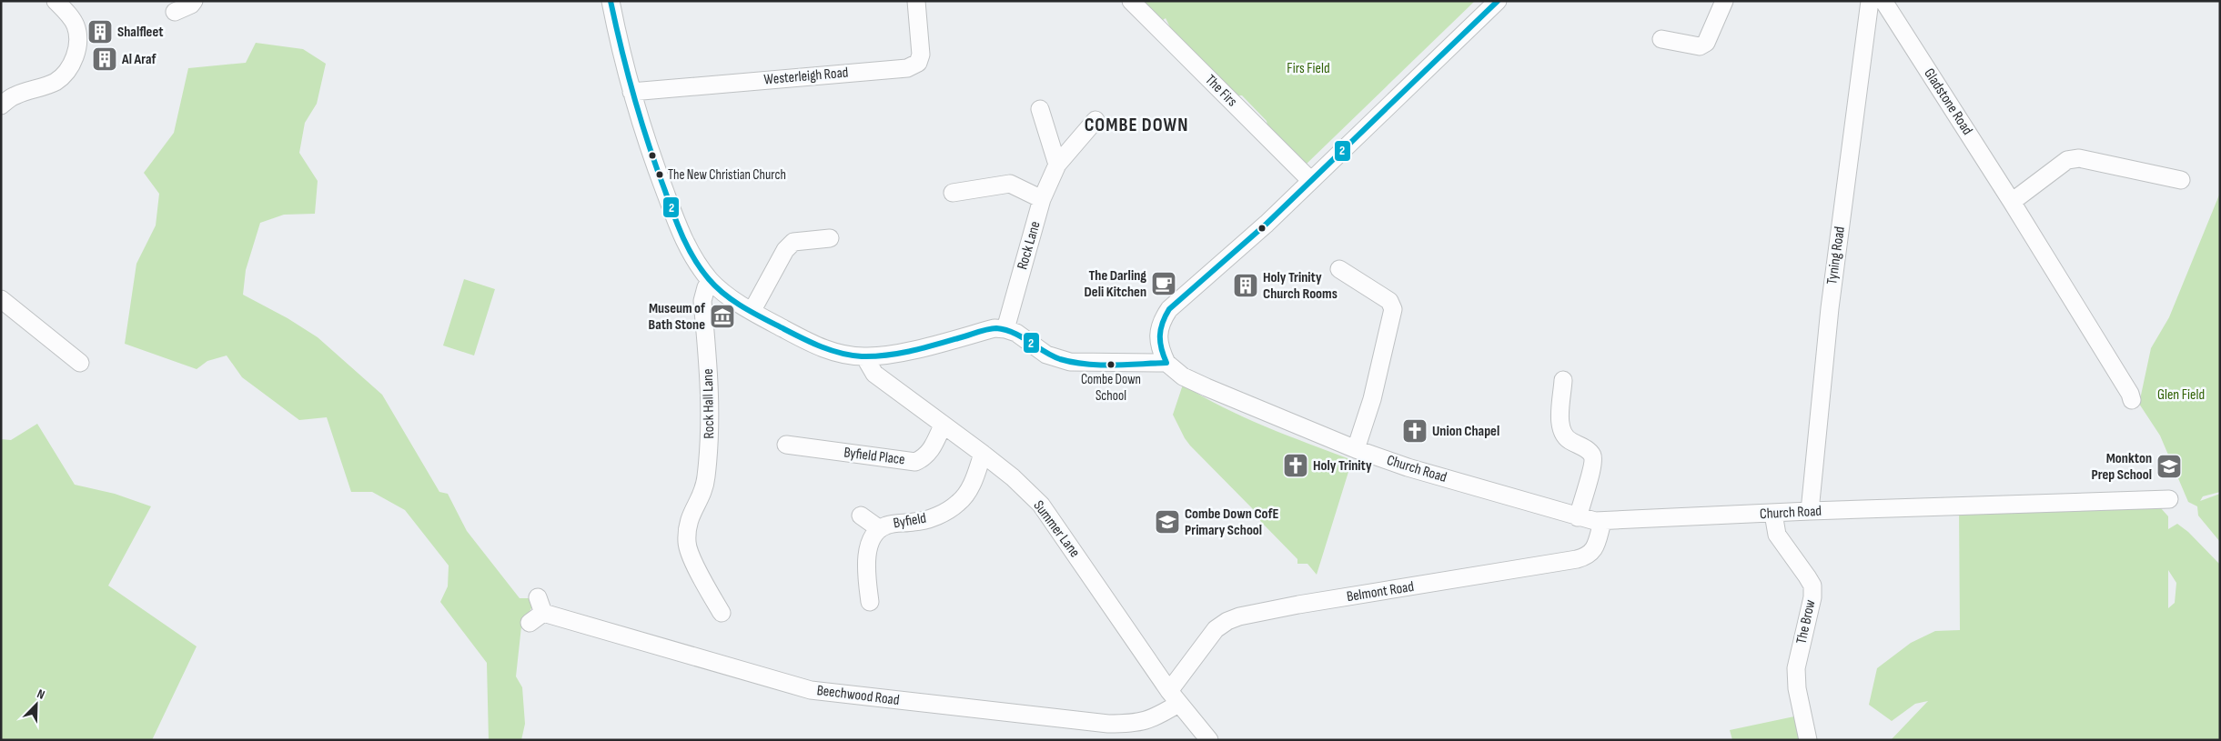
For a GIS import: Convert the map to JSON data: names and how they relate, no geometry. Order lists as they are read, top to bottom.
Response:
{
  "streets": {
    "street": [
      "Westerleigh Road",
      "The Firs",
      "Gladstone Road",
      "Rock Lane",
      "Tyning Road",
      "Rock Hall Lane",
      "Byfield Place",
      "Church Road",
      "Byfield",
      "Summer Lane",
      "Belmont Road",
      "The Brow",
      "Beechwood Road"
    ]
  },
  "crossings": [
    ["Tyning Road", "Church Road"],
    ["Byfield Place", "Summer Lane"],
    ["Church Road", "Belmont Road"],
    ["Church Road", "The Brow"],
    ["Byfield", "Summer Lane"],
    ["Summer Lane", "Belmont Road"],
    ["Summer Lane", "Beechwood Road"],
    ["Belmont Road", "Beechwood Road"]
  ],
  "districts": ["COMBE DOWN"],
  "parks": ["Firs Field", "Glen Field"],
  "places": {
    "building": ["Shalfleet", "Al Araf", "Holy Trinity Church Rooms"],
    "other": ["The New Christian Church", "Combe Down School"],
    "cafe": ["The Darling Deli Kitchen"],
    "museum": ["Museum of Bath Stone"],
    "church": ["Union Chapel", "Holy Trinity"],
    "school or university": ["Monkton Prep School", "Combe Down CofE Primary School"]
  },
  "lines": ["transit line 2"],
  "north": "top right"
}
